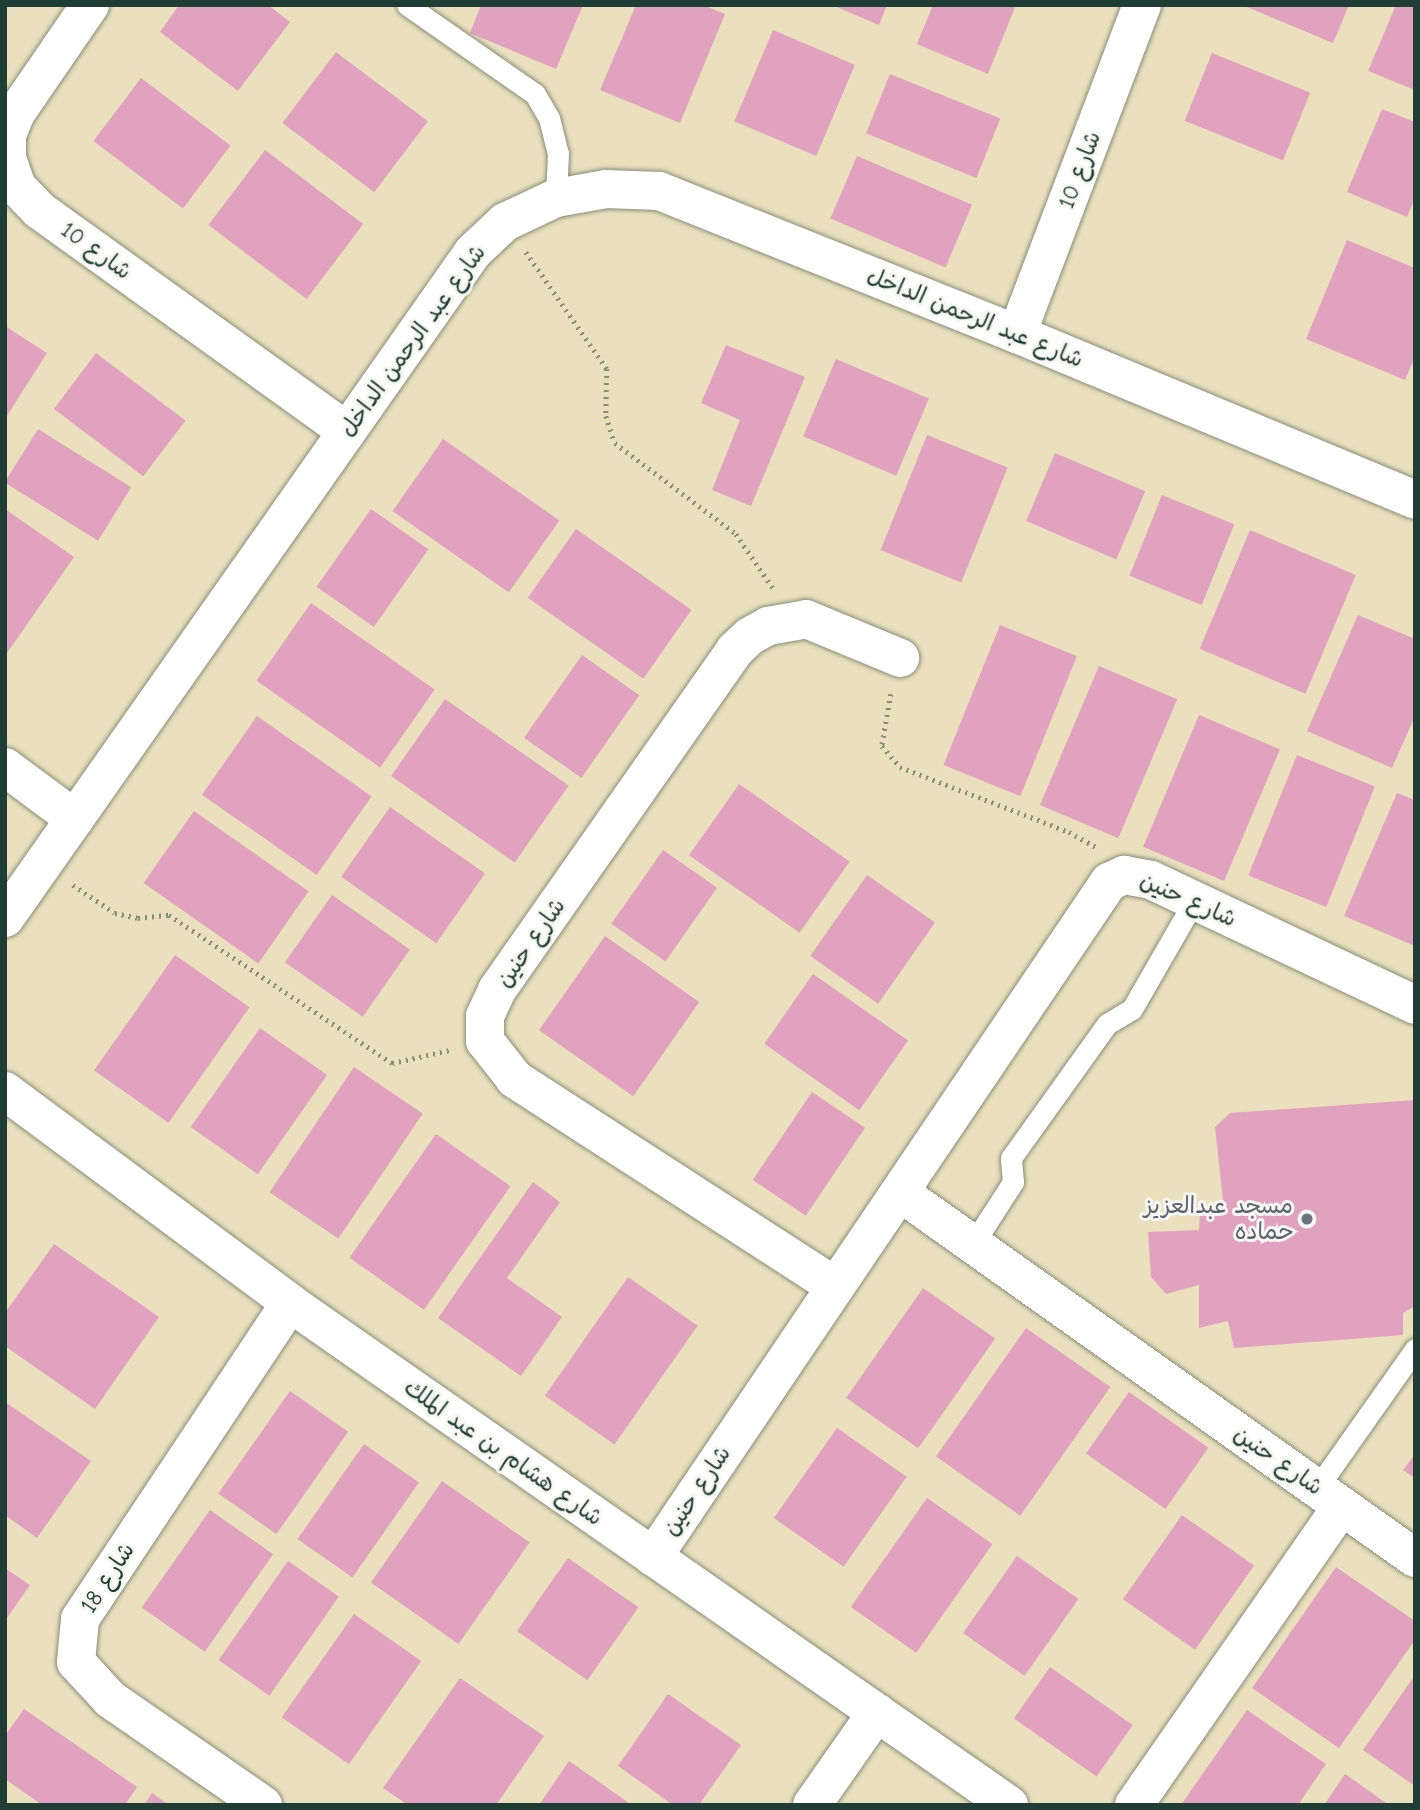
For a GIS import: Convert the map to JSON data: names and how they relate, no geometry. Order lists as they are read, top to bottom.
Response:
{
  "streets": {
    "street": [
      "شارع 10",
      "شارع عبد الرحمن الداخل",
      "شارع حنين",
      "شارع هشام بن عبد الملك",
      "شارع 18"
    ]
  },
  "crossings": [
    ["شارع 10", "شارع عبد الرحمن الداخل"],
    ["شارع حنين", "شارع هشام بن عبد الملك"],
    ["شارع هشام بن عبد الملك", "شارع 18"]
  ],
  "places": ["مسجد عبدالعزيز حماده"]
}
